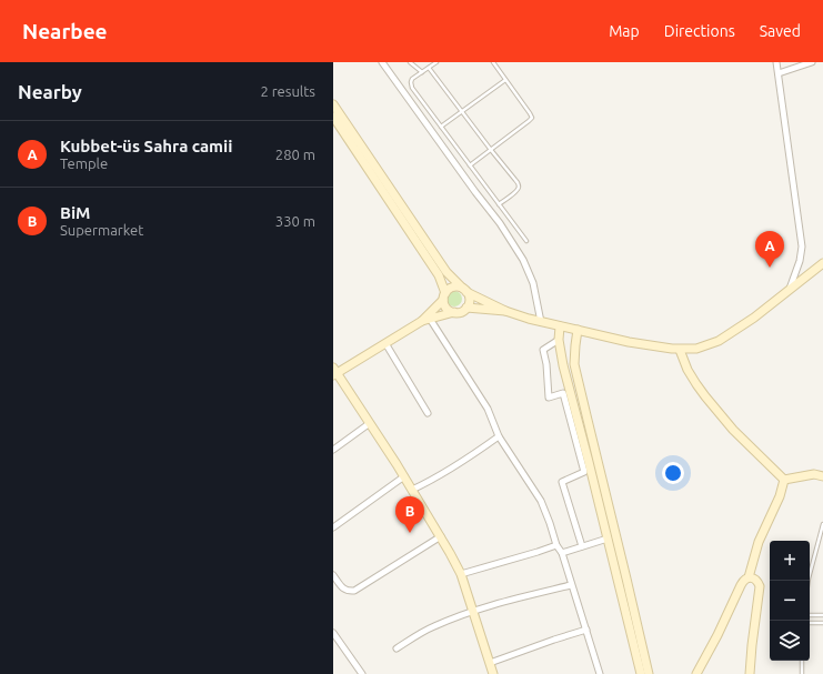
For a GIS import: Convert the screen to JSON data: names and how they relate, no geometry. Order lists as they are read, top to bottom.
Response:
{
  "page": {
    "header": "Nearbee",
    "nav": ["Map", "Directions", "Saved"],
    "heading": ["Nearby", "2 results"],
    "list": [
      {
        "mark": "A",
        "name": "Kubbet-üs Sahra camii",
        "note": "Temple",
        "value": "280 m"
      },
      {
        "mark": "B",
        "name": "BiM",
        "note": "Supermarket",
        "value": "330 m"
      }
    ],
    "pins": ["A", "B"],
    "map_buttons": ["+", "−"]
  }
}
